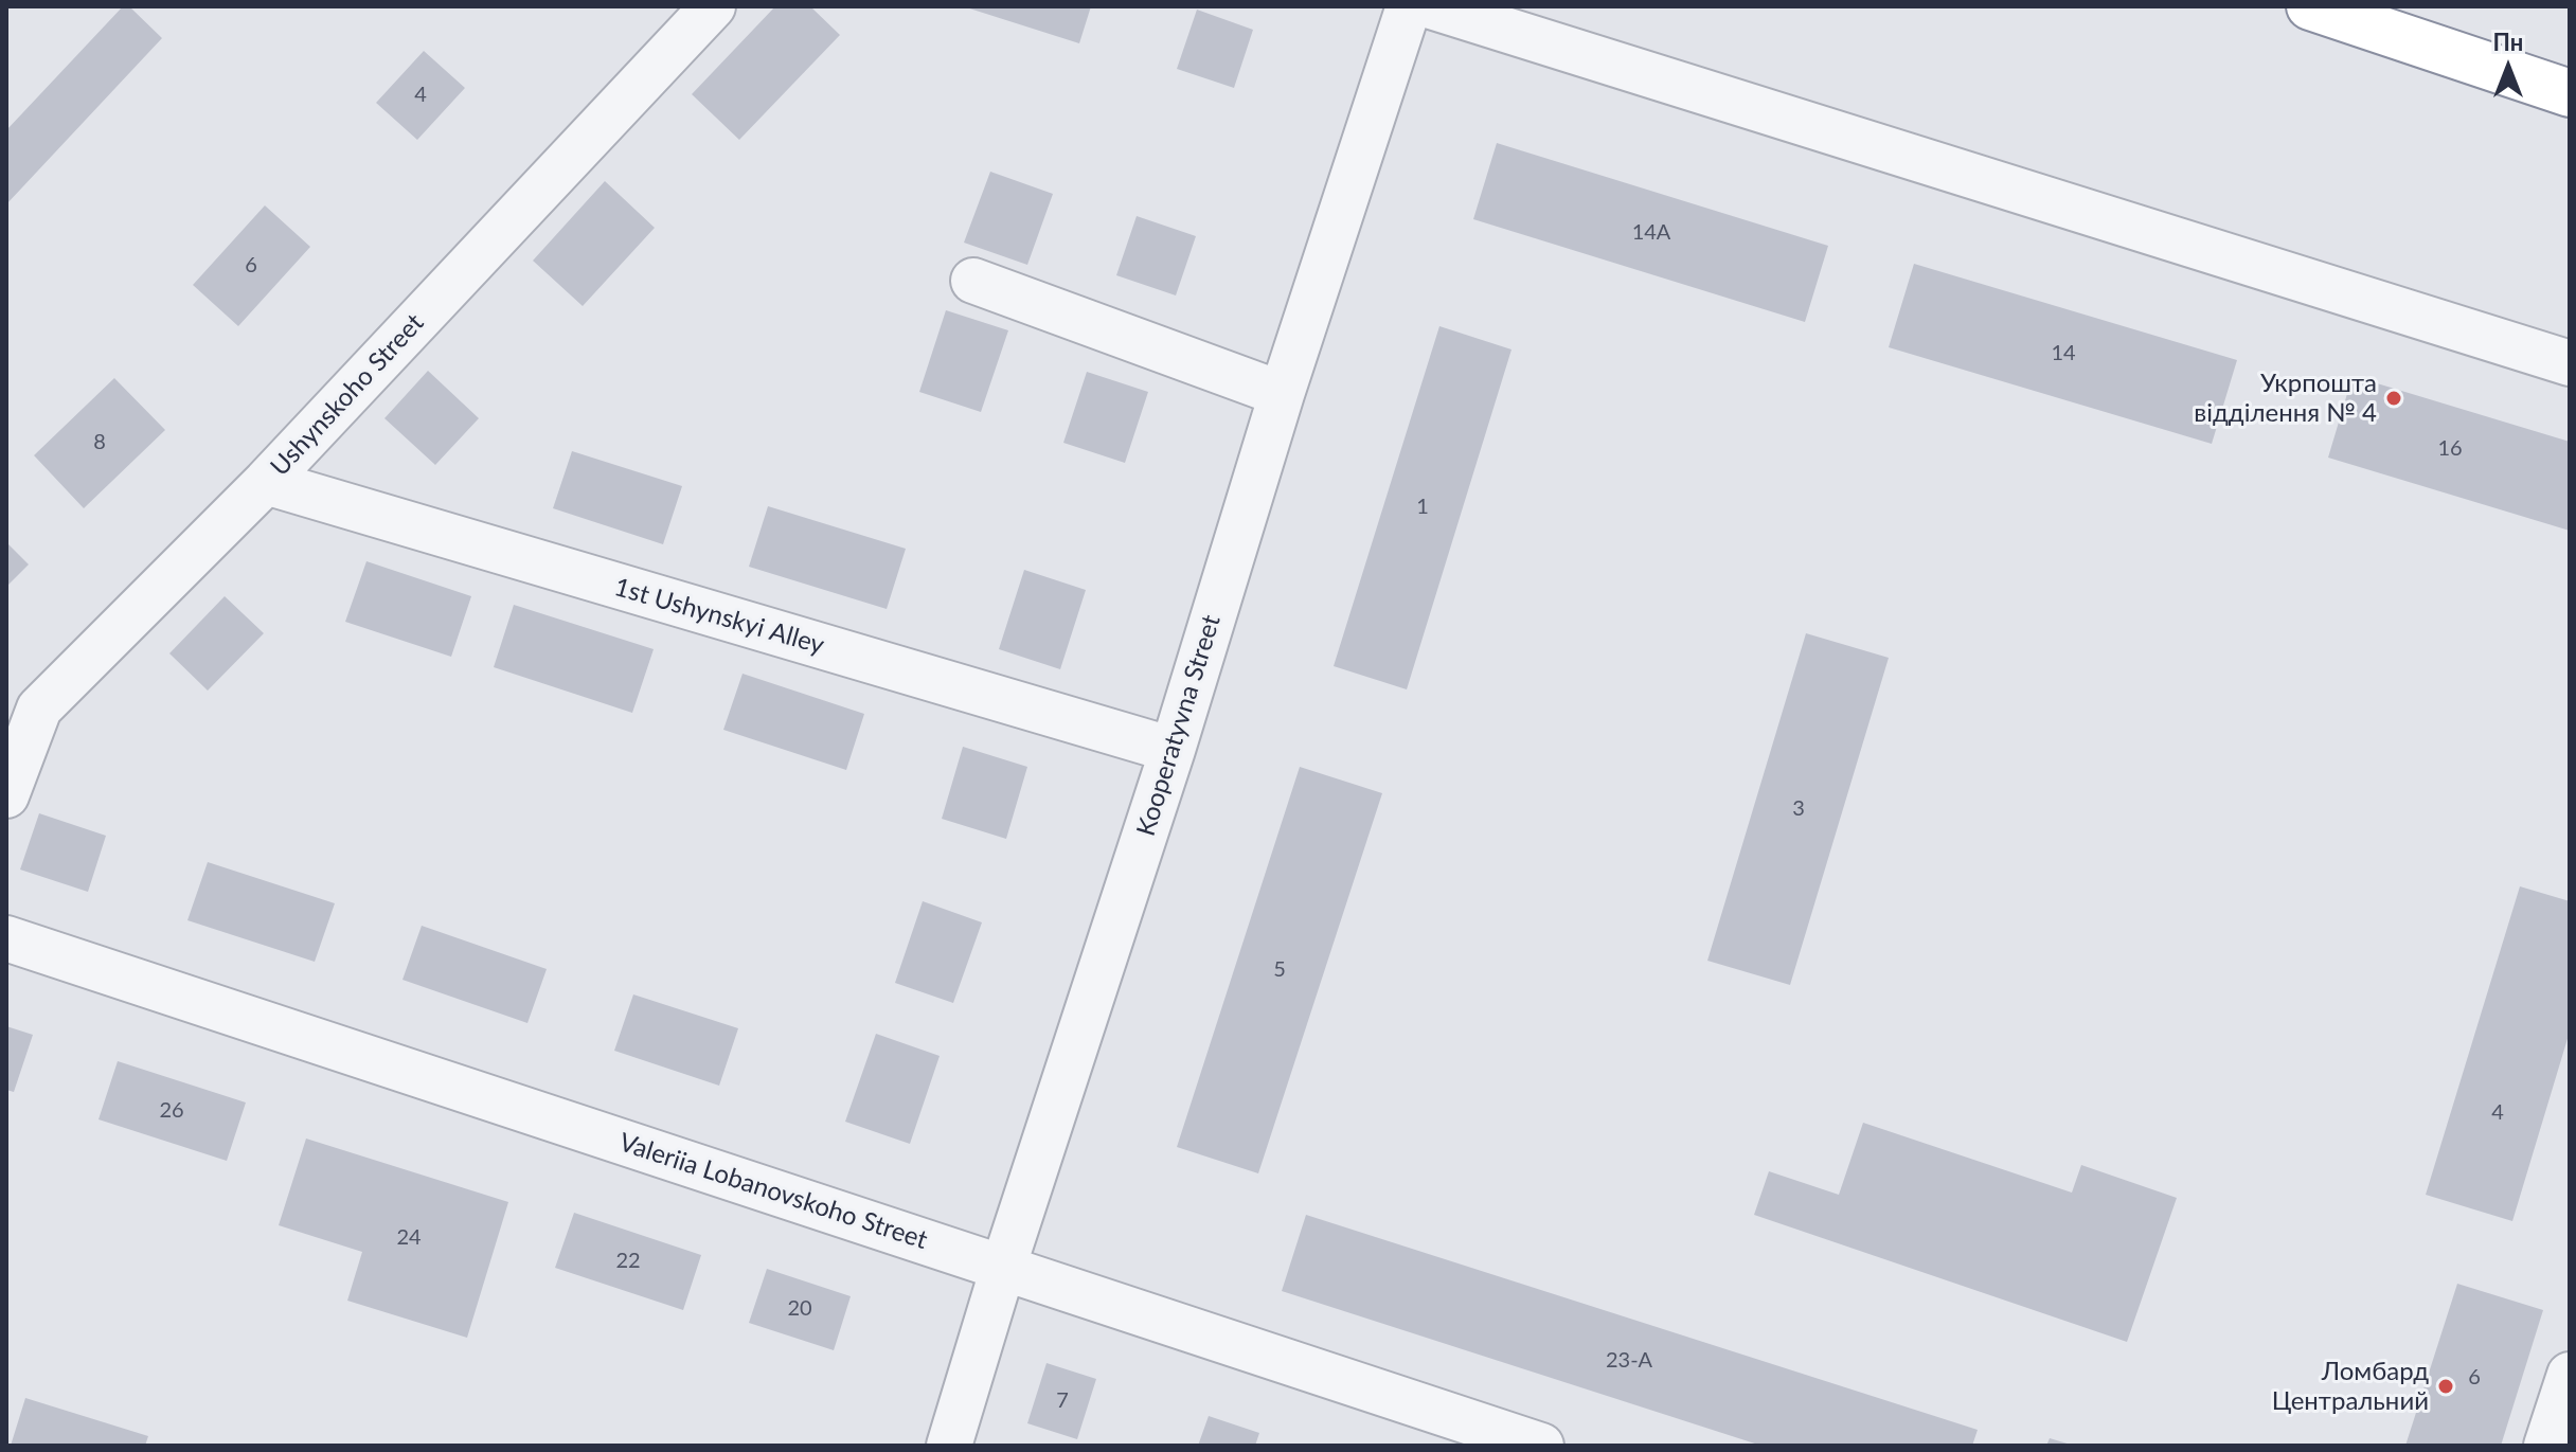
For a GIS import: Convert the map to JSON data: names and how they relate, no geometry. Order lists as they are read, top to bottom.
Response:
{
  "streets": {
    "street": [
      "Ushynskoho Street",
      "1st Ushynskyi Alley",
      "Kooperatyvna Street",
      "Valeriia Lobanovskoho Street"
    ]
  },
  "crossings": [
    ["Ushynskoho Street", "1st Ushynskyi Alley"],
    ["1st Ushynskyi Alley", "Kooperatyvna Street"],
    ["Kooperatyvna Street", "Valeriia Lobanovskoho Street"]
  ],
  "places": ["Укрпошта відділення № 4", "Ломбард Центральний"],
  "house_numbers": [
    "4",
    "14А",
    "6",
    "14",
    "8",
    "16",
    "1",
    "3",
    "5",
    "26",
    "4",
    "24",
    "22",
    "20",
    "23-А",
    "6",
    "7"
  ],
  "north": "top"
}
